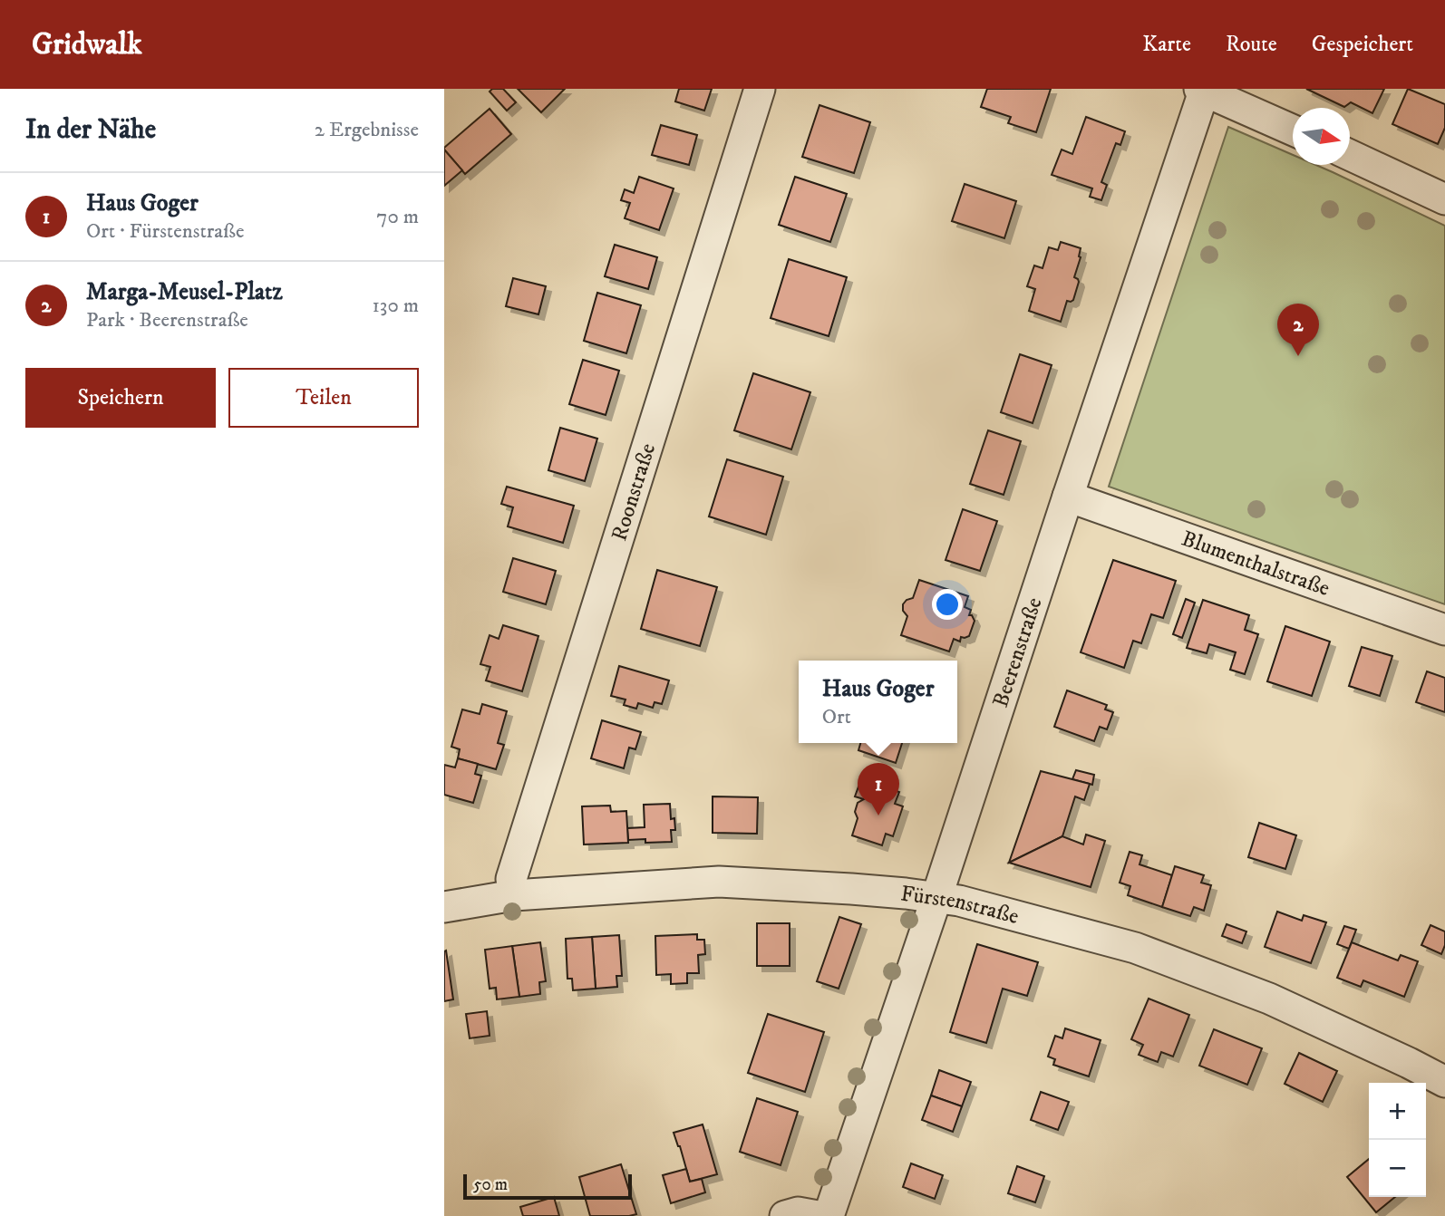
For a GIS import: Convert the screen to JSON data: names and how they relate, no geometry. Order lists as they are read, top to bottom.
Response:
{
  "streets": {
    "street": [
      "Roonstraße",
      "Blumenthalstraße",
      "Beerenstraße",
      "Fürstenstraße"
    ]
  },
  "crossings": [
    ["Roonstraße", "Fürstenstraße"],
    ["Blumenthalstraße", "Beerenstraße"],
    ["Beerenstraße", "Fürstenstraße"]
  ],
  "scale_bar": "50 m",
  "north": "right",
  "page": {
    "header": "Gridwalk",
    "nav": ["Karte", "Route", "Gespeichert"],
    "heading": ["In der Nähe", "2 Ergebnisse"],
    "list": [
      {
        "mark": "1",
        "name": "Haus Goger",
        "note": "Ort · Fürstenstraße",
        "value": "70 m"
      },
      {
        "mark": "2",
        "name": "Marga-Meusel-Platz",
        "note": "Park · Beerenstraße",
        "value": "130 m"
      }
    ],
    "pins": ["2", "1"],
    "buttons": ["Speichern", "Teilen"],
    "popup": ["Haus Goger", "Ort"],
    "map_buttons": ["+", "−"],
    "scale": "50 m"
  }
}
